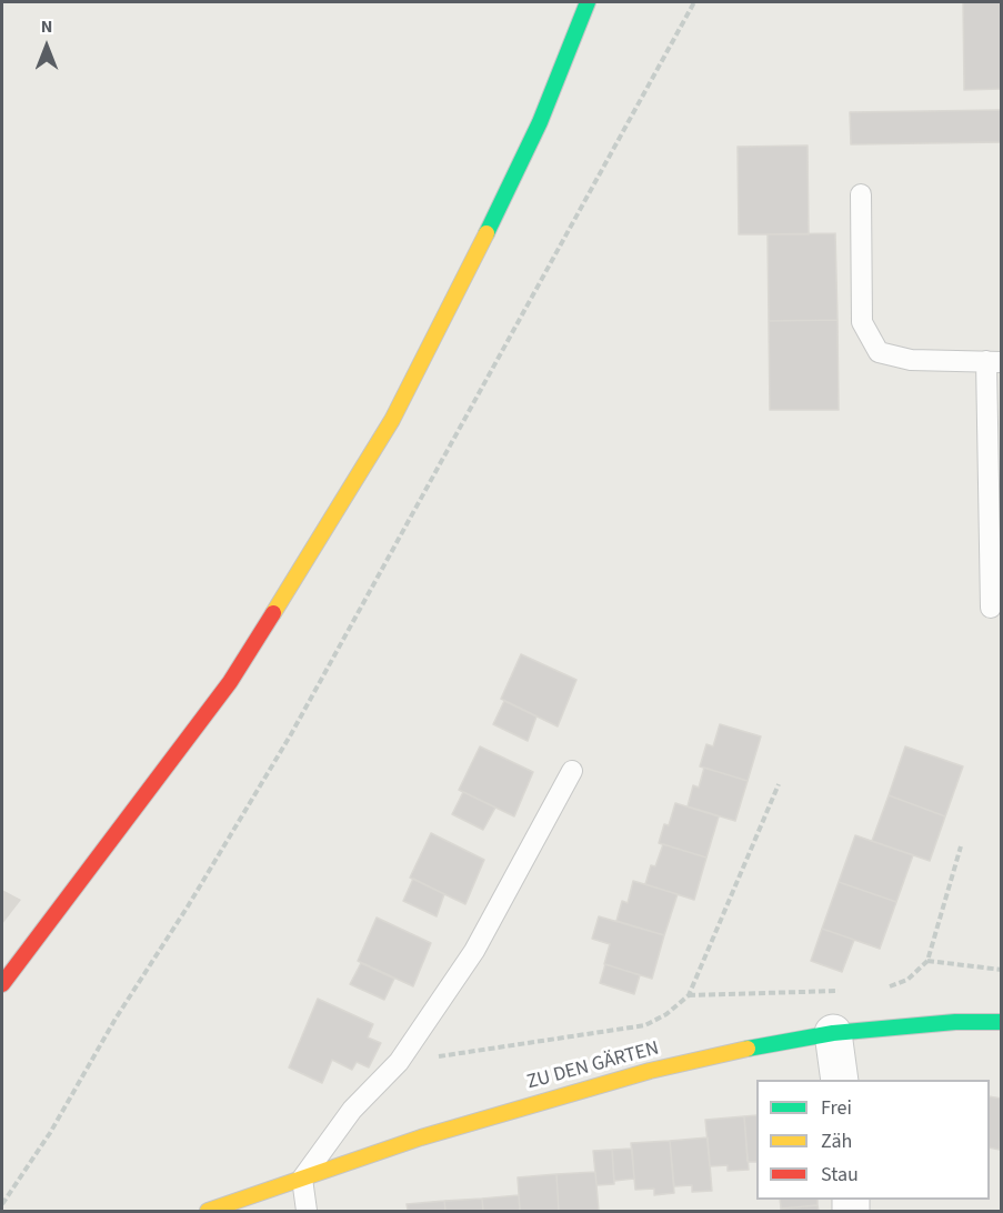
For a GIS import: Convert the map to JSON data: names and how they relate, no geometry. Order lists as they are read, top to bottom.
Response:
{
  "streets": {
    "main road": ["ZU DEN GÄRTEN"]
  },
  "legend": ["Frei", "Zäh", "Stau"],
  "north": "top"
}
